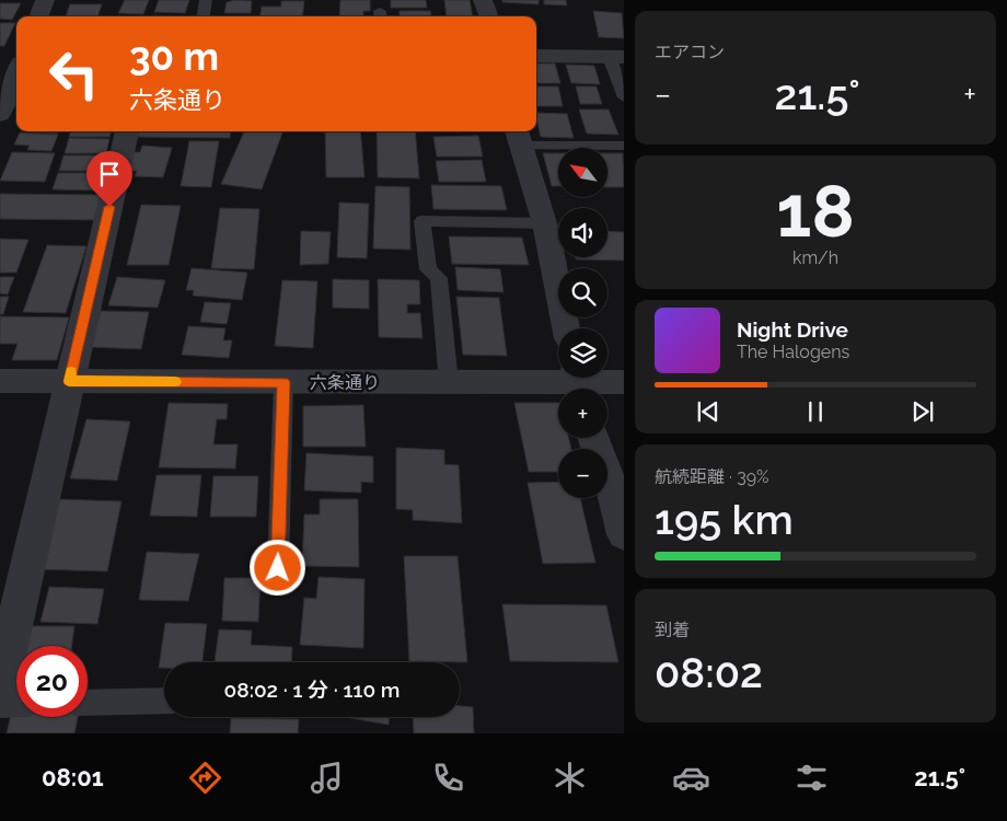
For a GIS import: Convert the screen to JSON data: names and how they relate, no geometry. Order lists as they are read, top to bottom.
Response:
{
  "streets": {
    "street": ["六条通り"]
  },
  "north": "top left",
  "page": {
    "tile": [
      "エアコン",
      ["18", "km/h"],
      ["航続距離 · 39%", "195 km"],
      ["到着", "08:02"]
    ],
    "turn": ["30 m", "六条通り"],
    "heat": ["−", "21.5°", "+"],
    "map_buttons": ["+", "−"],
    "song": ["Night Drive", "The Halogens"],
    "limit": "20",
    "trip": "08:02 · 1 分 · 110 m",
    "tabs": ["08:01", "21.5°"]
  }
}
